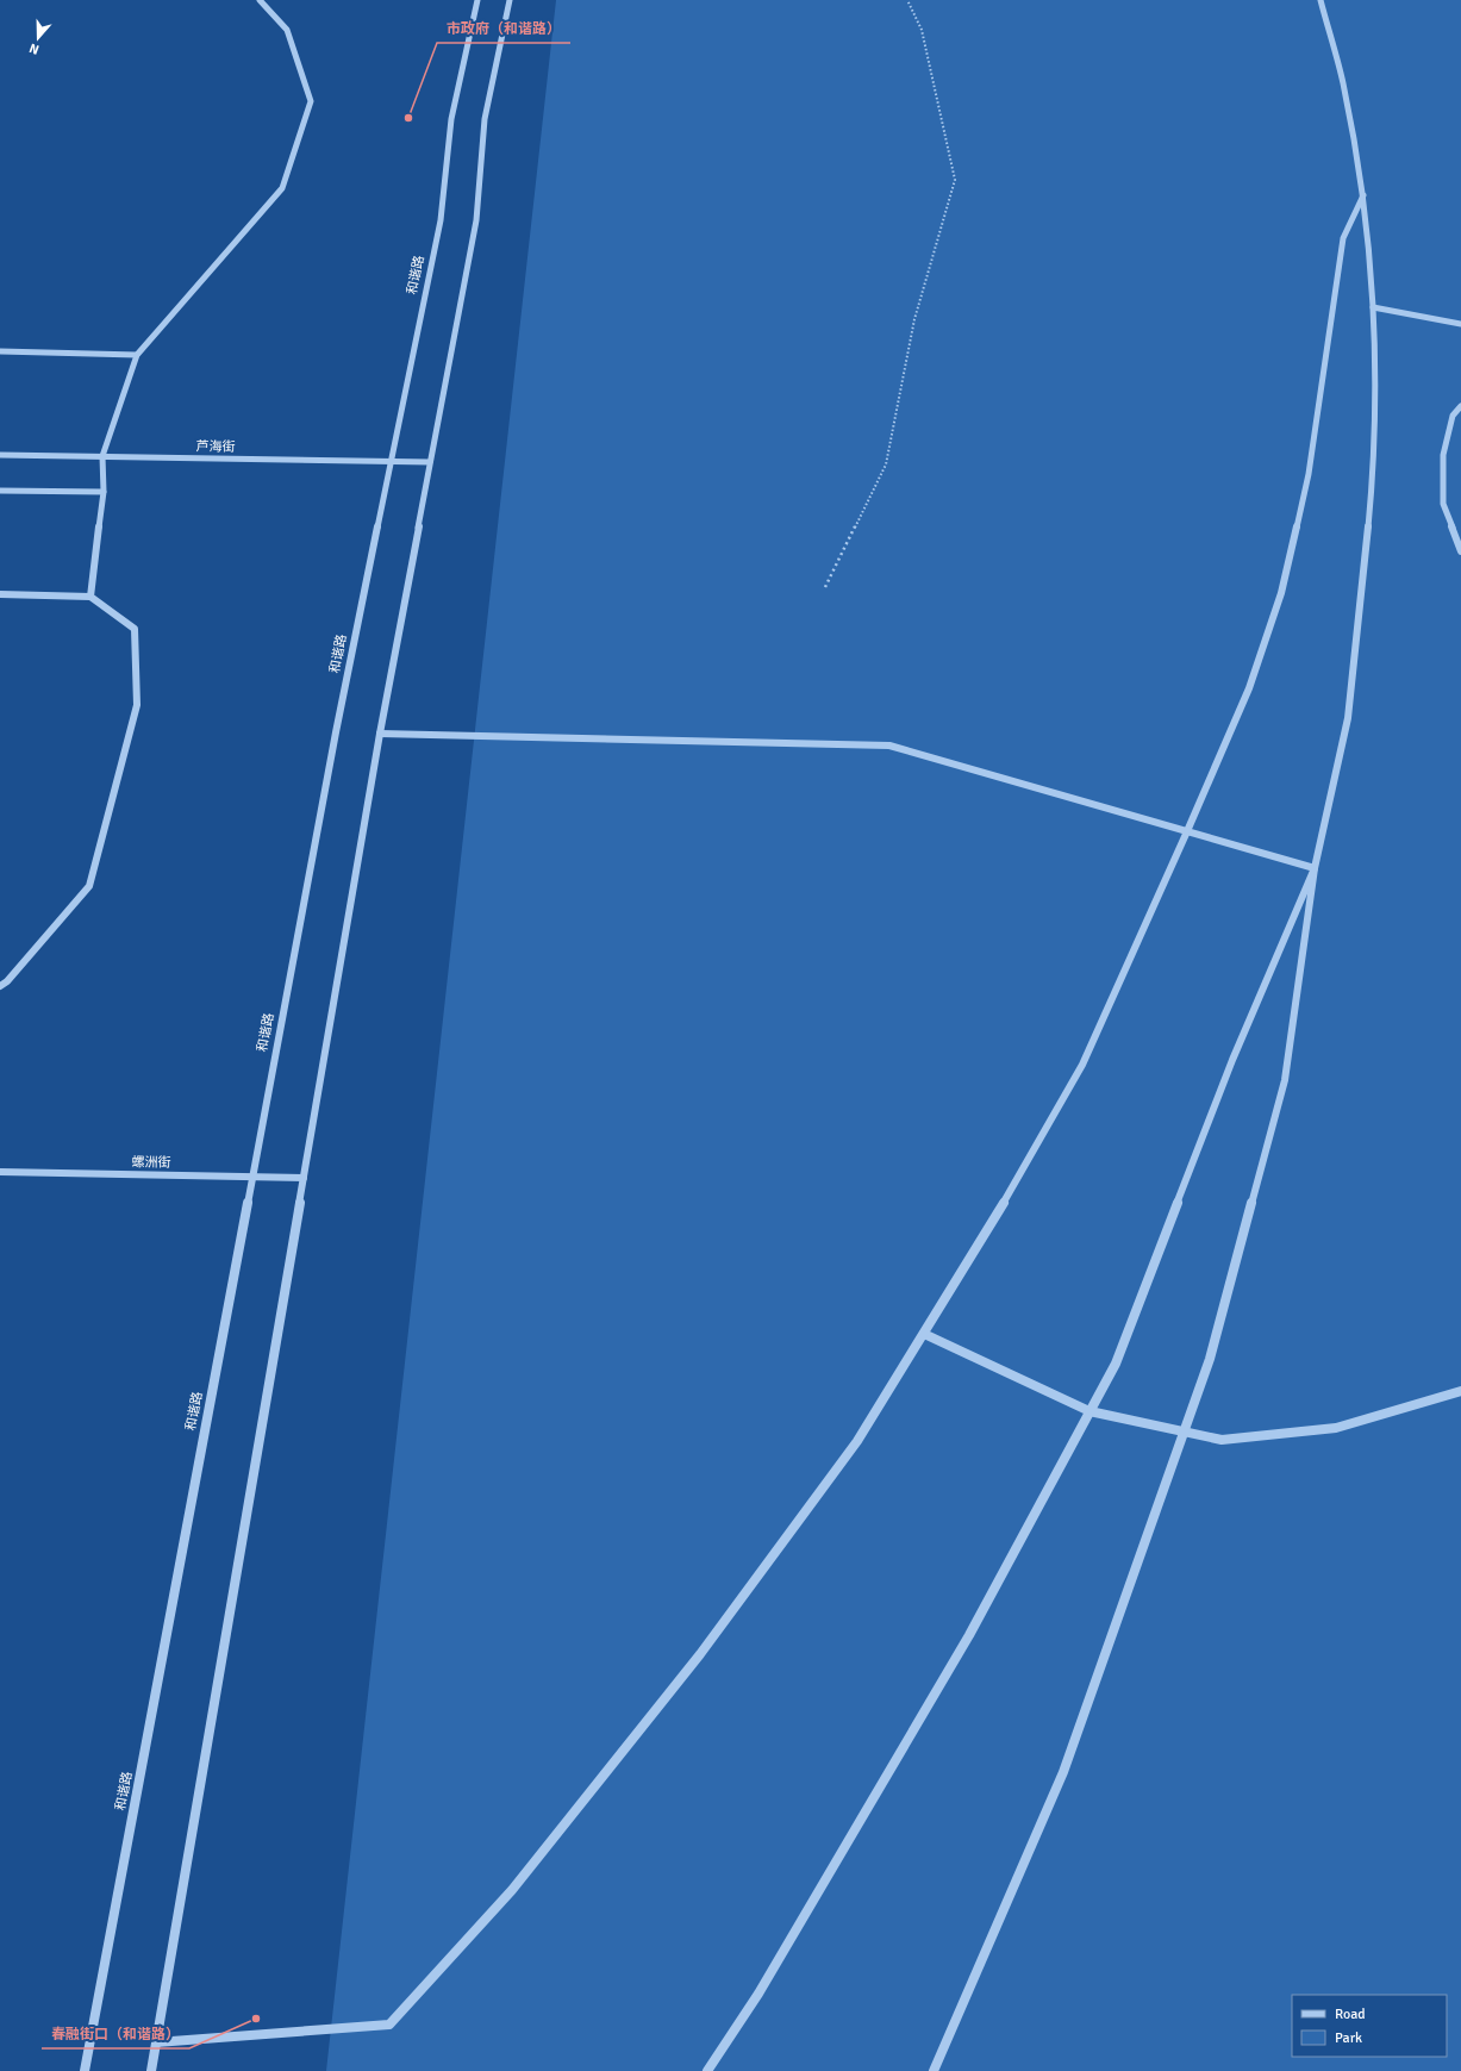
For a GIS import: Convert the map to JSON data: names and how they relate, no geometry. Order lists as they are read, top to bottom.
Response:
{
  "streets": {
    "street": ["和谐路", "芦海街", "螺洲街"]
  },
  "crossings": [
    ["和谐路", "芦海街"],
    ["和谐路", "螺洲街"]
  ],
  "places": ["市政府（和谐路）", "春融街口（和谐路）"],
  "legend": ["Road", "Park"],
  "north": "bottom"
}
